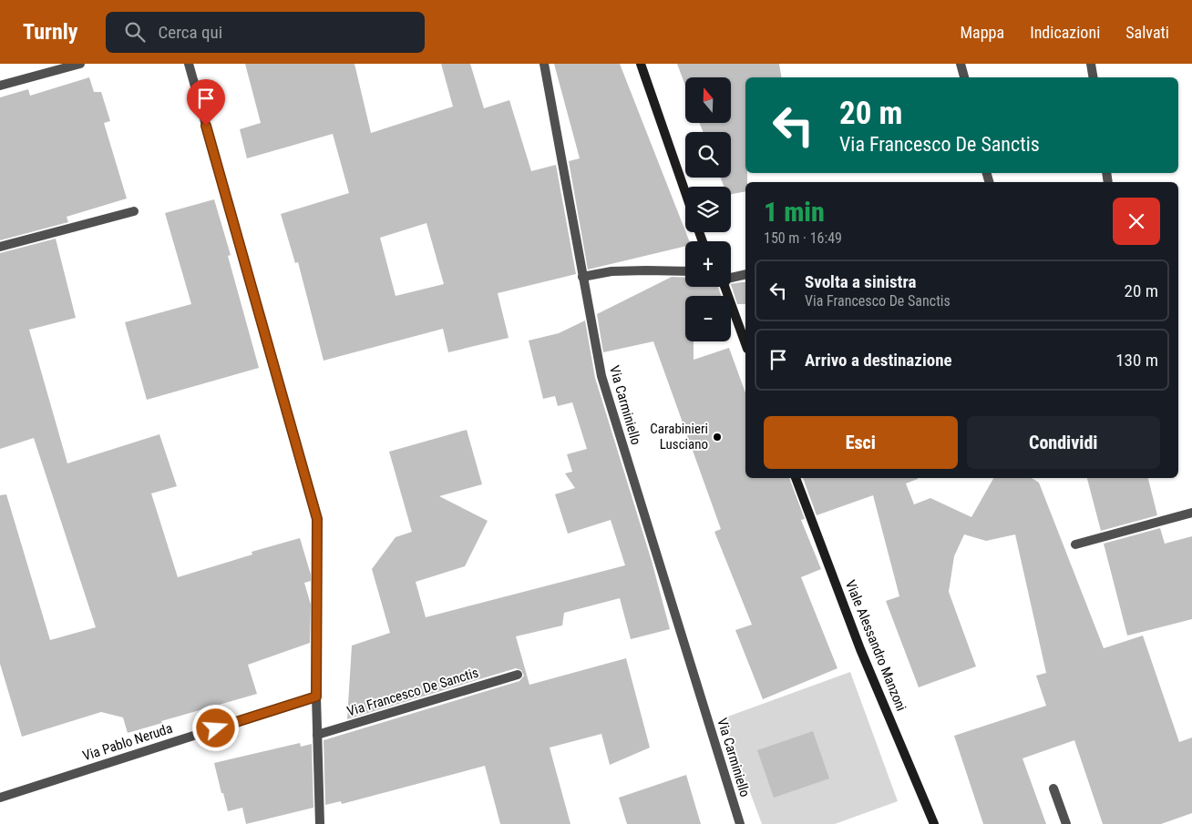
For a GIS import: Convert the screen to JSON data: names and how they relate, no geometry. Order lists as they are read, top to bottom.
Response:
{
  "streets": {
    "street": [
      "Via Carminiello",
      "Viale Alessandro Manzoni",
      "Via Francesco De Sanctis",
      "Via Pablo Neruda"
    ]
  },
  "places": ["Carabinieri Lusciano"],
  "north": "top",
  "page": {
    "header": "Turnly",
    "search": "Cerca qui",
    "nav": ["Mappa", "Indicazioni", "Salvati"],
    "map_buttons": ["+", "−"],
    "turn": ["20 m", "Via Francesco De Sanctis"],
    "heading": ["1 min", "150 m · 16:49"],
    "list": [
      {
        "name": "Svolta a sinistra",
        "note": "Via Francesco De Sanctis",
        "value": "20 m"
      },
      {
        "name": "Arrivo a destinazione",
        "value": "130 m"
      }
    ],
    "buttons": ["Esci", "Condividi"]
  }
}
